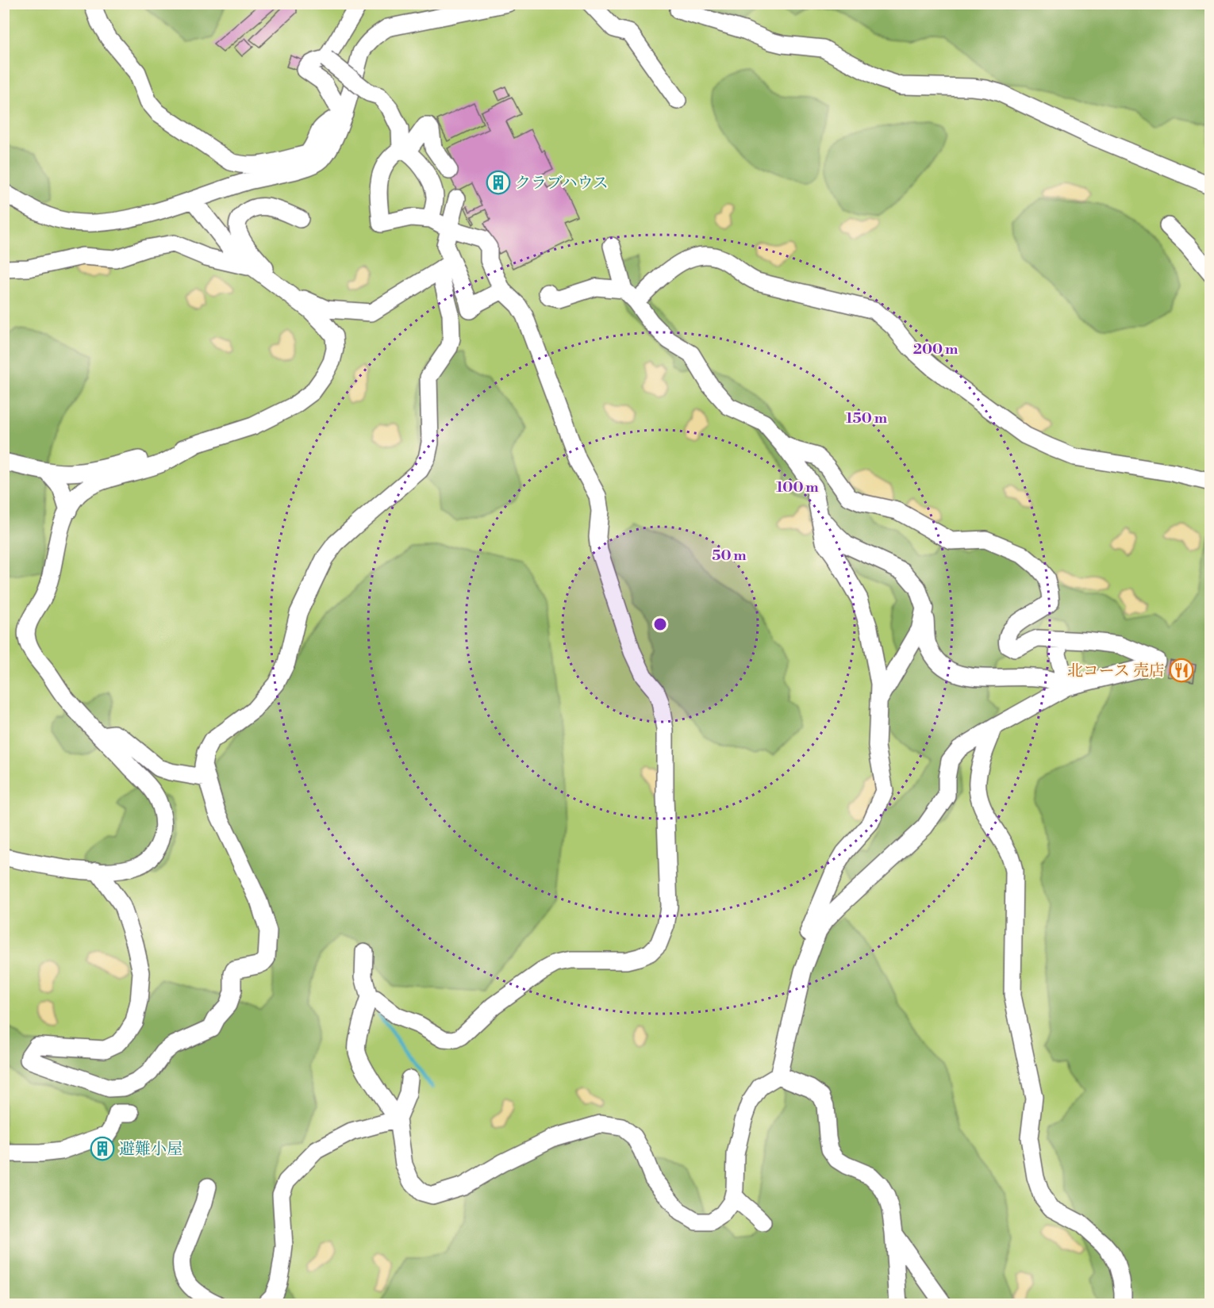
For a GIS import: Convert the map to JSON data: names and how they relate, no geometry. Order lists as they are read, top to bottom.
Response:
{
  "places": {
    "building": ["クラブハウス", "避難小屋"],
    "restaurant": ["北コース 売店"]
  },
  "rings": [
    "200 m",
    "150 m",
    "100 m",
    "50 m"
  ]
}
